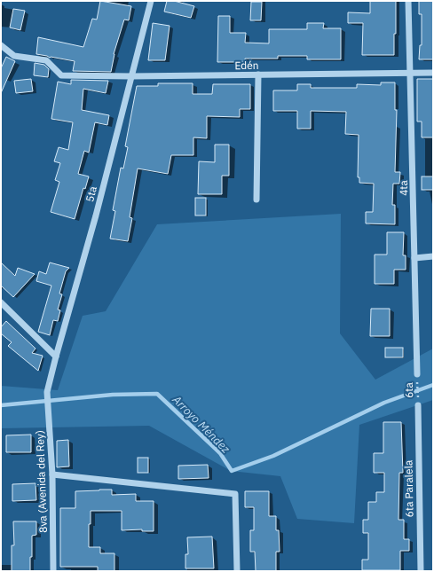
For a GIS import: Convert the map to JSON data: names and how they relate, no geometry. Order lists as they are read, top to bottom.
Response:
{
  "streets": {
    "street": [
      "Edén",
      "4ta",
      "5ta",
      "8va (Avenida del Rey)",
      "6ta Paralela"
    ],
    "path": ["6ta"]
  },
  "crossings": [
    ["Edén", "4ta"],
    ["Edén", "5ta"],
    ["4ta", "6ta"],
    ["5ta", "8va (Avenida del Rey)"],
    ["6ta", "6ta Paralela"]
  ],
  "water": ["Arroyo Méndez"]
}
